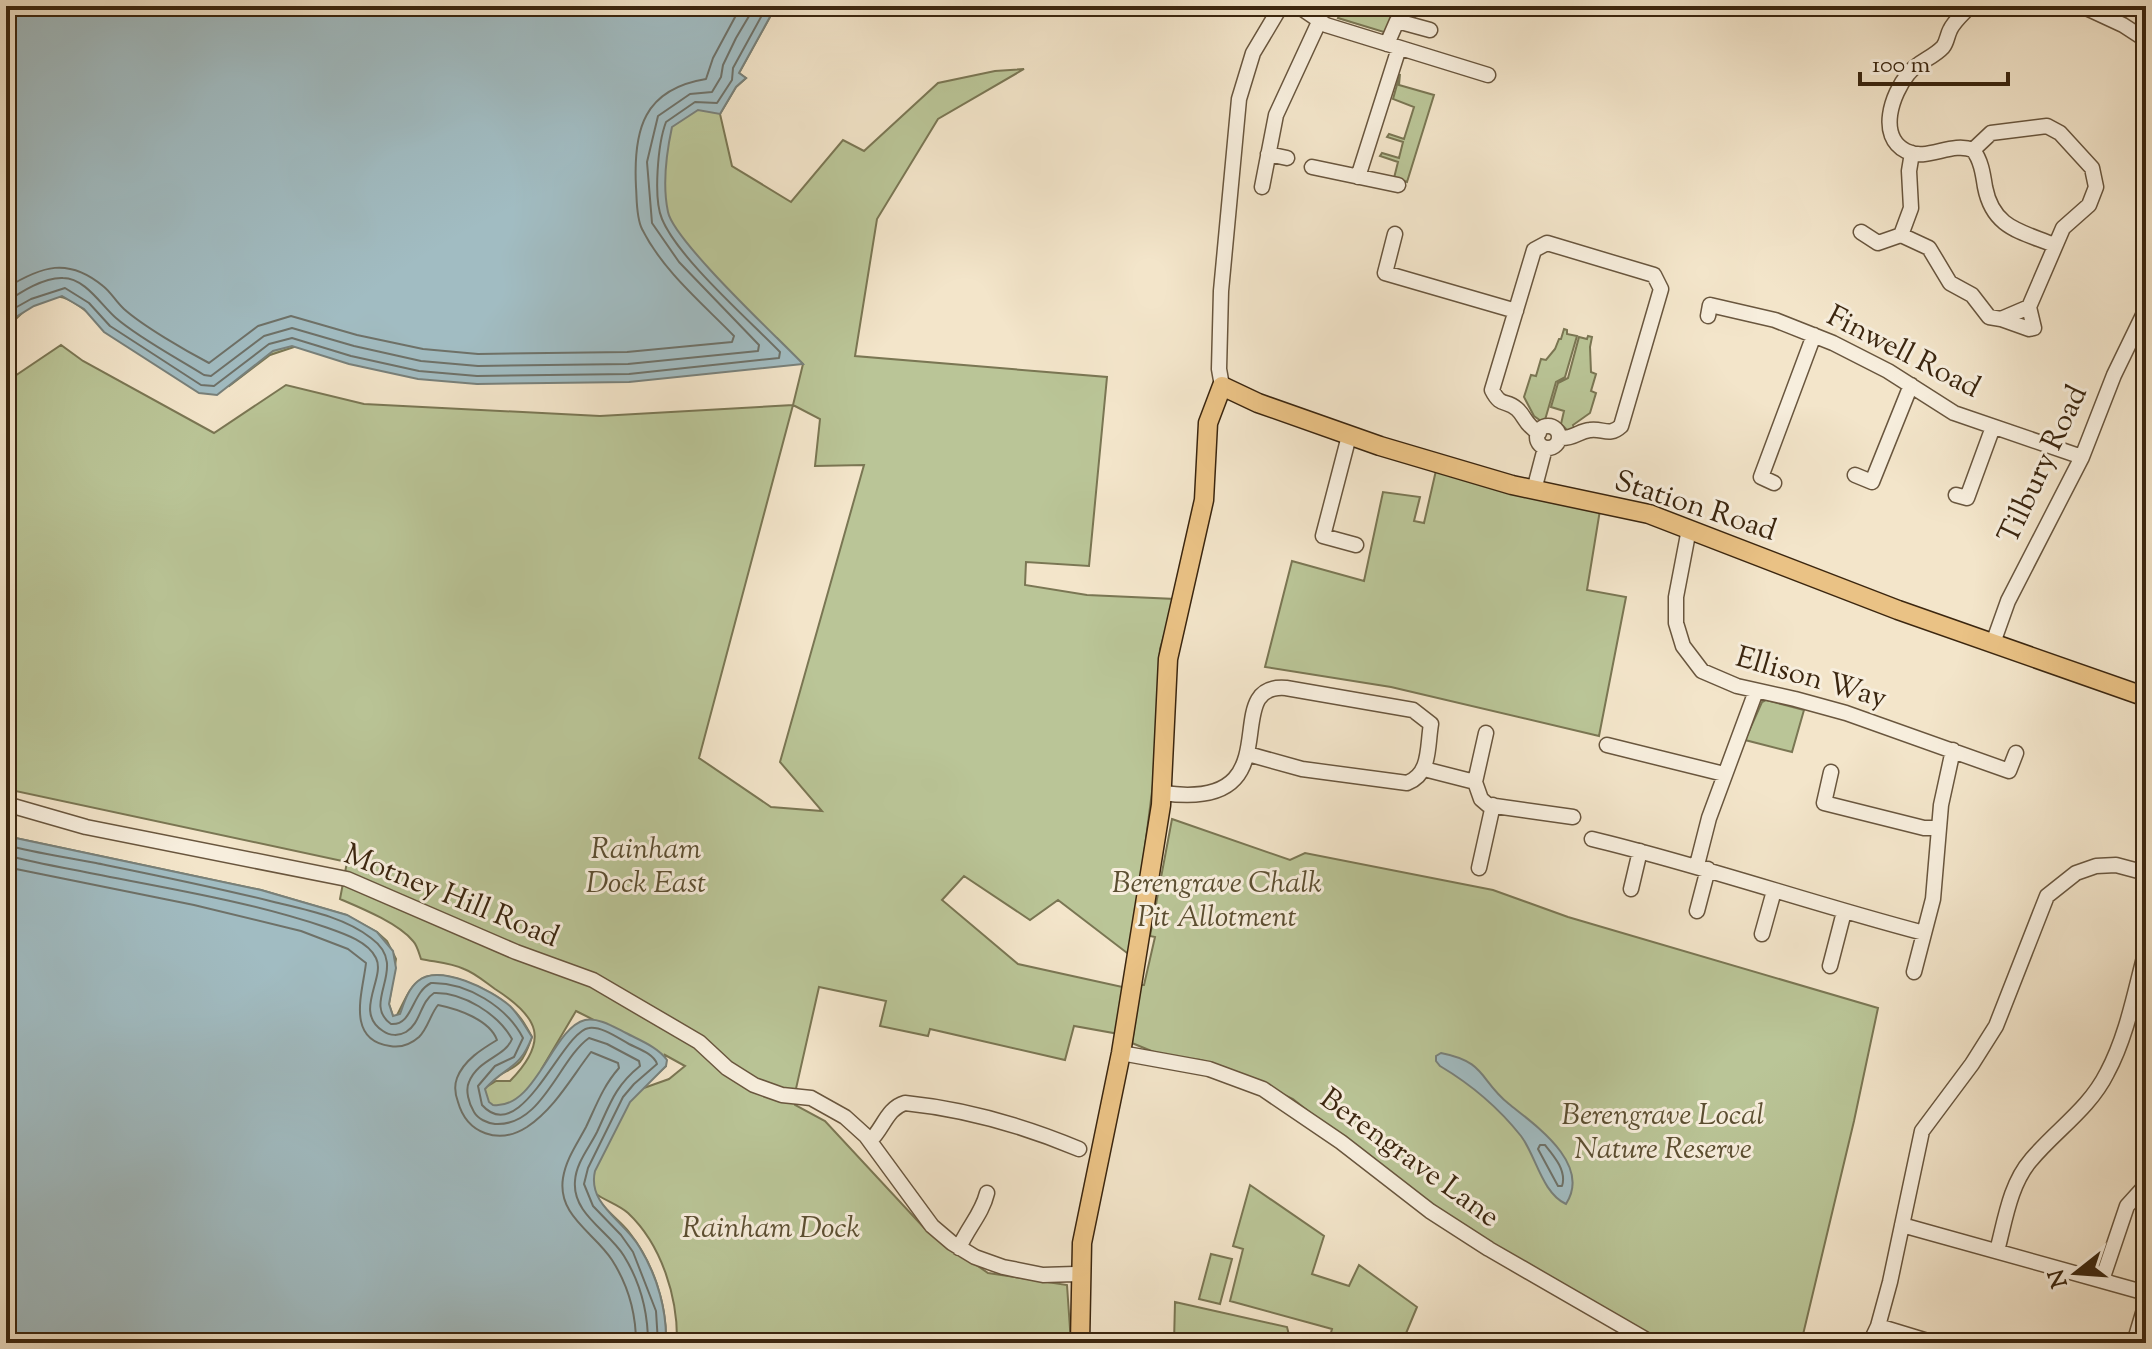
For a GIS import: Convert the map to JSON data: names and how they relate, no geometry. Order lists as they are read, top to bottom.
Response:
{
  "streets": {
    "main road": ["Station Road"],
    "street": [
      "Finwell Road",
      "Tilbury Road",
      "Ellison Way",
      "Motney Hill Road",
      "Berengrave Lane"
    ]
  },
  "crossings": [
    ["Finwell Road", "Tilbury Road"],
    ["Tilbury Road", "Station Road"],
    ["Station Road", "Ellison Way"]
  ],
  "parks": [
    "Rainham Dock East",
    "Berengrave Chalk Pit Allotment",
    "Berengrave Local Nature Reserve",
    "Rainham Dock"
  ],
  "scale_bar": "100 m",
  "north": "left"
}
